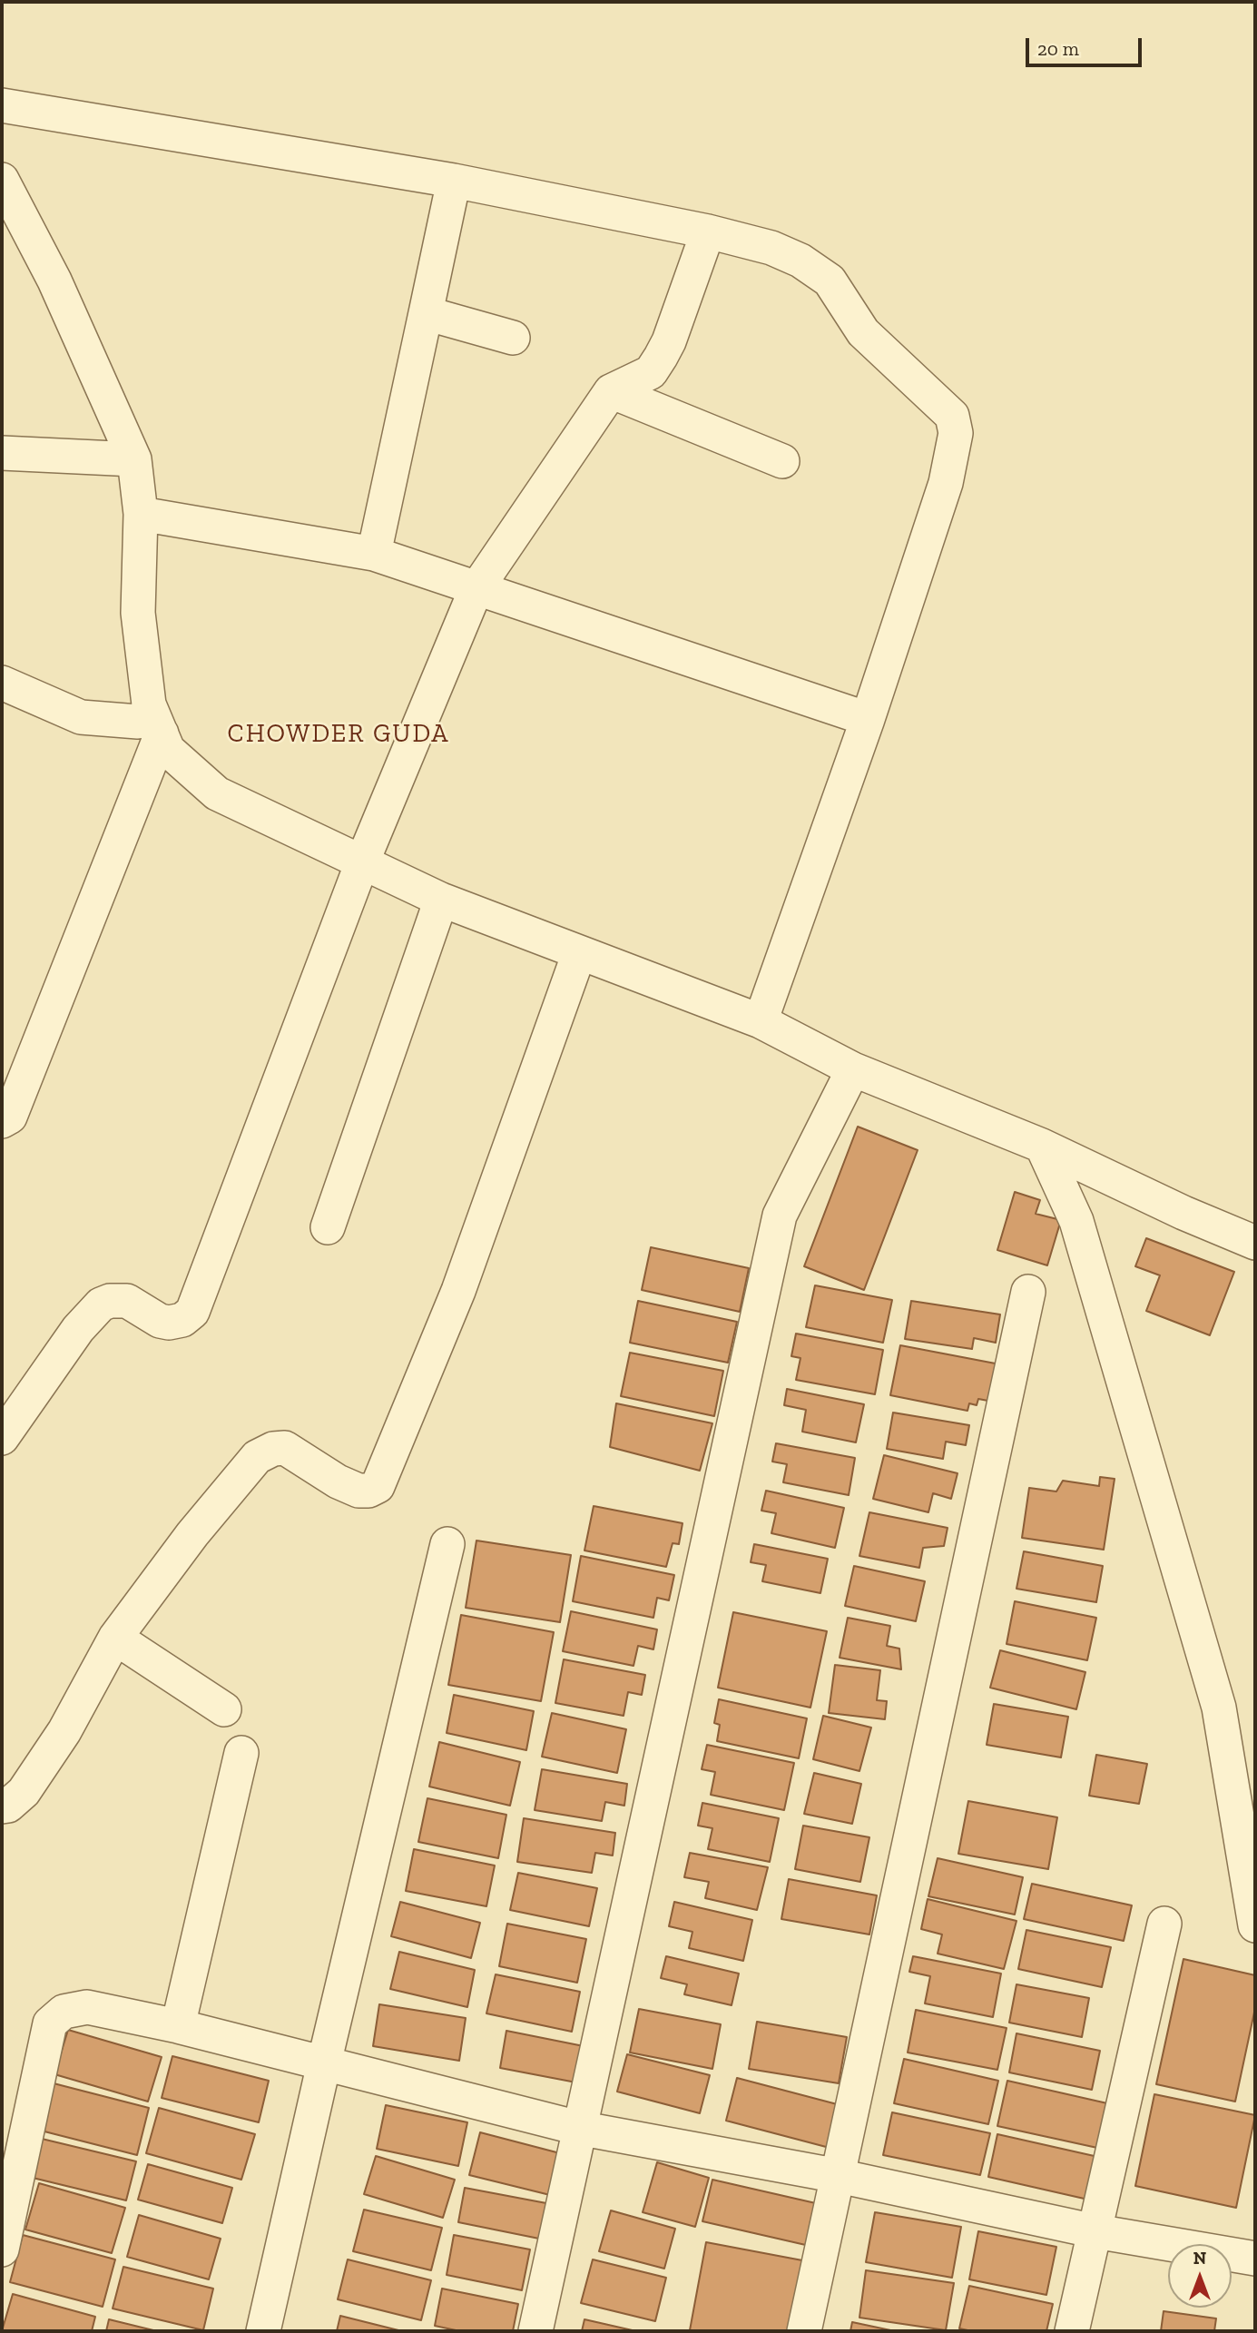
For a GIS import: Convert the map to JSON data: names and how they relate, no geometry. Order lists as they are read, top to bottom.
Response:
{
  "districts": ["CHOWDER GUDA"],
  "scale_bar": "20 m",
  "north": "top"
}
